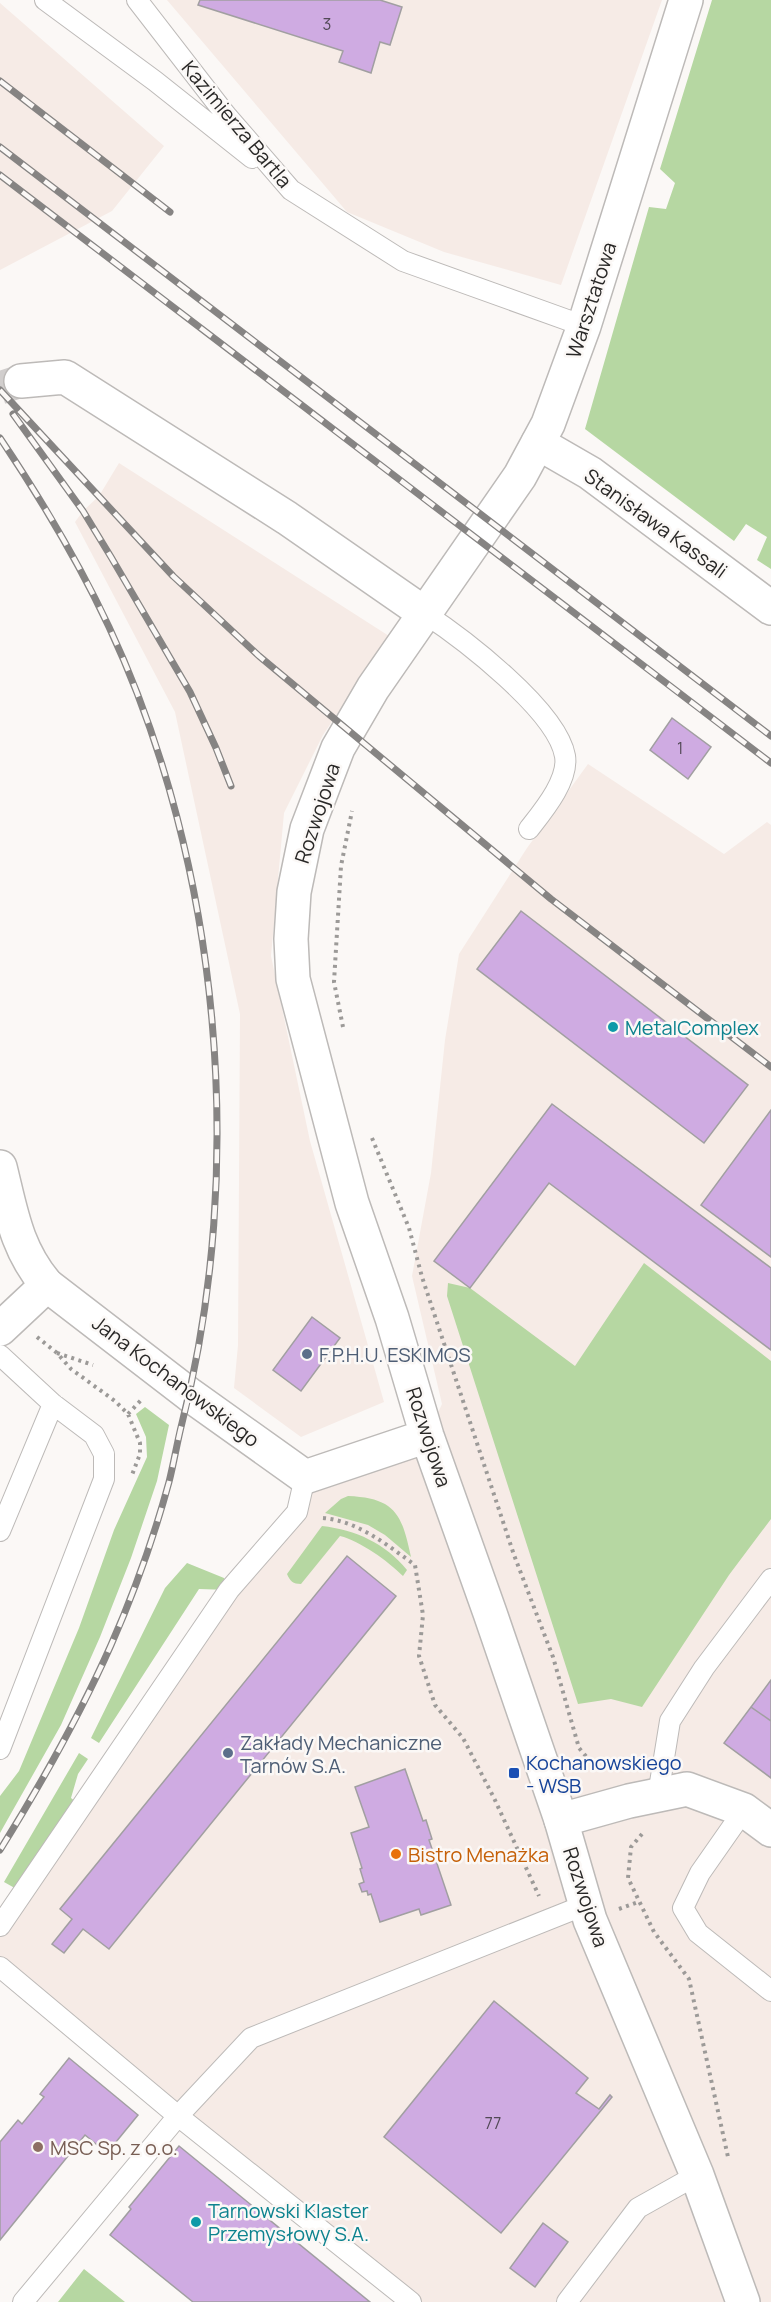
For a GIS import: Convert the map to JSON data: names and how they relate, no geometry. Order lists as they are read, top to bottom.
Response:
{
  "streets": {
    "street": [
      "Warsztatowa",
      "Stanisława Kassali",
      "Rozwojowa",
      "Jana Kochanowskiego"
    ],
    "lane": ["Kazimierza Bartla"]
  },
  "crossings": [
    ["Kazimierza Bartla", "Warsztatowa"],
    ["Warsztatowa", "Stanisława Kassali"],
    ["Warsztatowa", "Rozwojowa"]
  ],
  "places": {
    "other": [
      "MetalComplex",
      "F.P.H.U. ESKIMOS",
      "Zakłady Mechaniczne Tarnów S.A.",
      "Bistro Menażka",
      "MSC Sp. z o.o.",
      "Tarnowski Klaster Przemysłowy S.A."
    ],
    "transit": ["Kochanowskiego - WSB"]
  },
  "house_numbers": ["3", "1", "77"]
}
